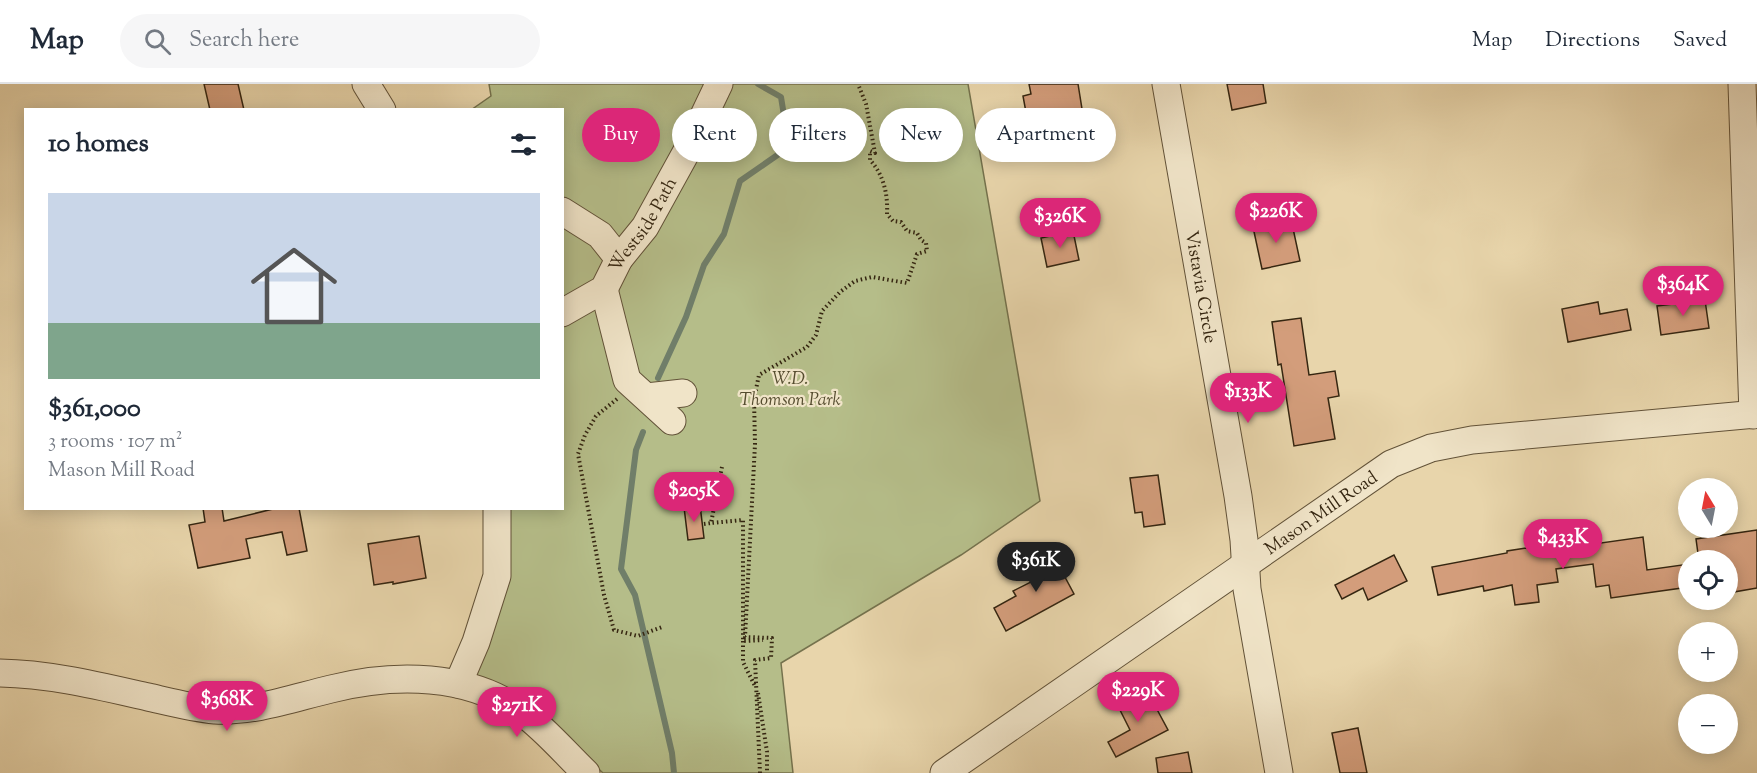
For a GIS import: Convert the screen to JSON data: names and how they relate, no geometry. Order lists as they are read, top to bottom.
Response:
{
  "streets": {
    "street": ["Westside Path", "Vistavia Circle", "Mason Mill Road"]
  },
  "crossings": [
    ["Vistavia Circle", "Mason Mill Road"]
  ],
  "parks": ["W.D. Thomson Park"],
  "north": "top",
  "page": {
    "header": "Map",
    "search": "Search here",
    "nav": ["Map", "Directions", "Saved"],
    "chip": [
      "Buy",
      "Rent",
      "Filters",
      "New",
      "Apartment"
    ],
    "heading": "10 homes",
    "list": [
      {
        "name": "$361,000",
        "note": "3 rooms · 107 m² · Mason Mill Road"
      }
    ],
    "price": [
      "$226K",
      "$326K",
      "$364K",
      "$133K",
      "$205K",
      "$433K",
      "$361K",
      "$229K",
      "$368K",
      "$271K"
    ],
    "map_buttons": ["+", "−"]
  }
}
